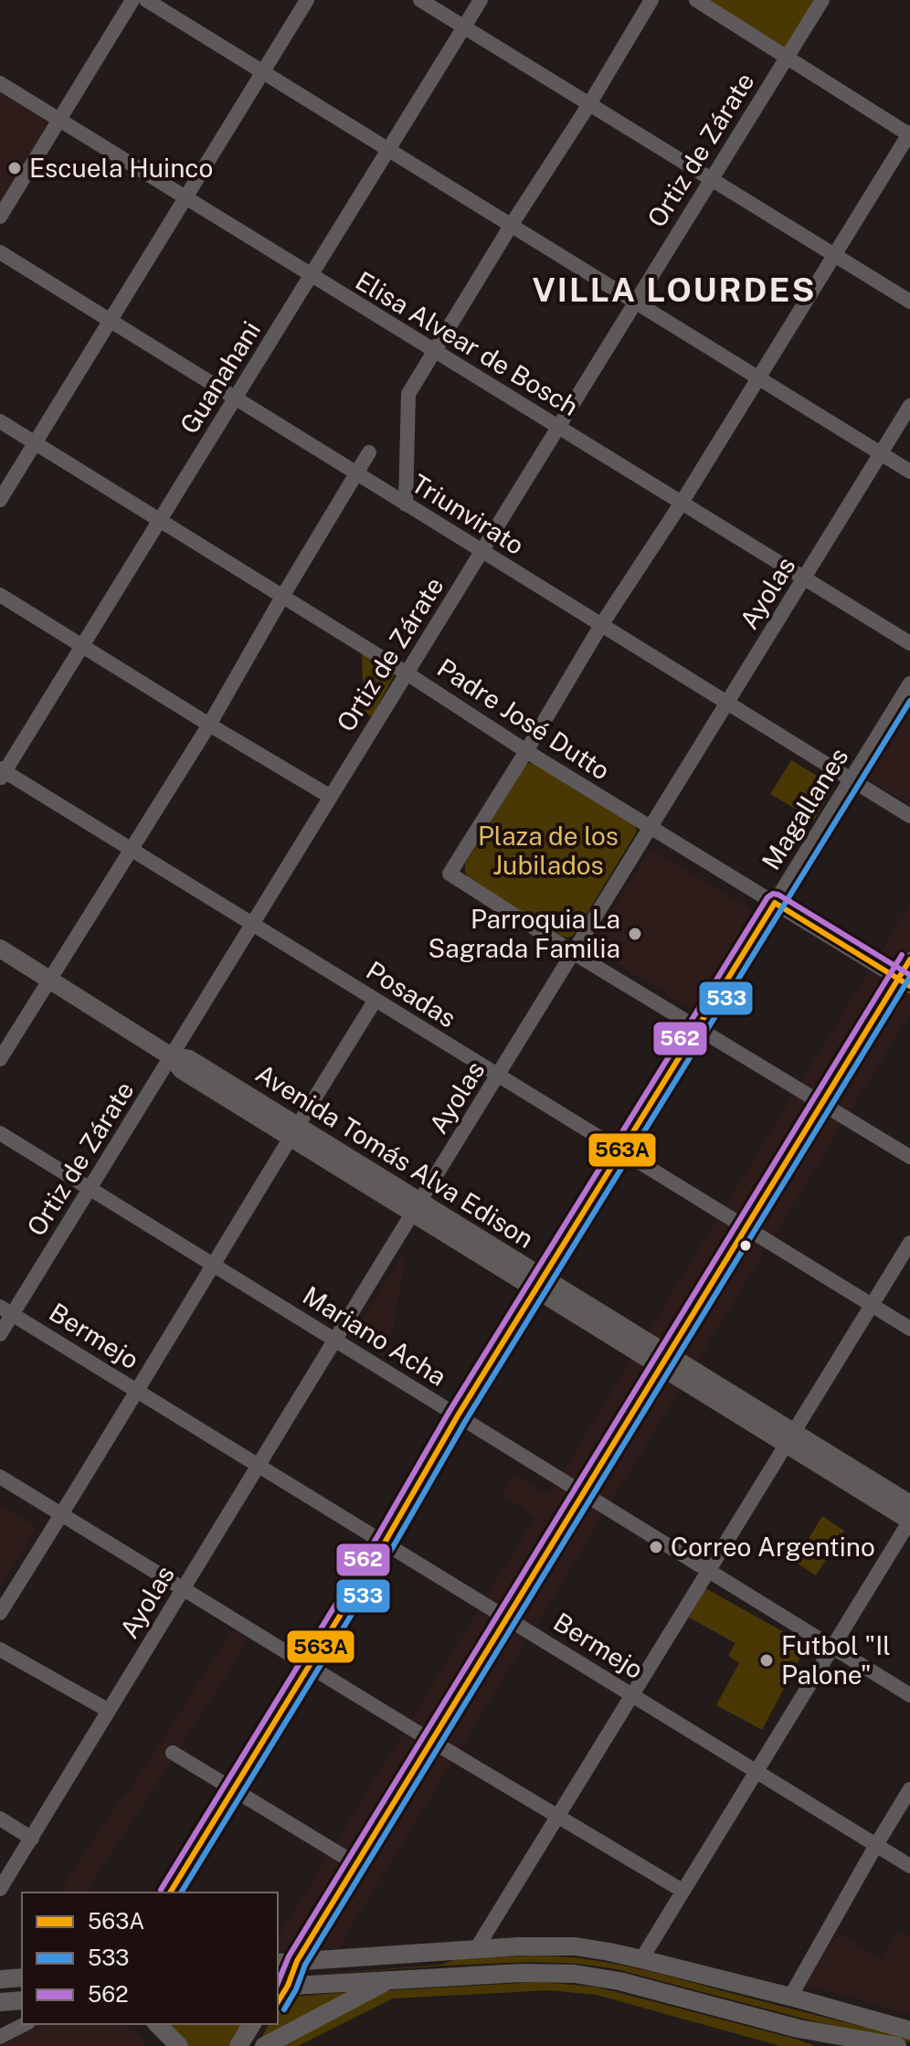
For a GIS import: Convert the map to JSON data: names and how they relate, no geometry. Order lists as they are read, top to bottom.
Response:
{
  "streets": {
    "main road": ["Avenida Tomás Alva Edison"],
    "street": [
      "Ortiz de Zárate",
      "Elisa Alvear de Bosch",
      "Guanahani",
      "Triunvirato",
      "Ayolas",
      "Padre José Dutto",
      "Magallanes",
      "Posadas",
      "Bermejo",
      "Mariano Acha"
    ]
  },
  "crossings": [
    ["Ortiz de Zárate", "Elisa Alvear de Bosch"],
    ["Ortiz de Zárate", "Triunvirato"],
    ["Ortiz de Zárate", "Padre José Dutto"],
    ["Ortiz de Zárate", "Posadas"],
    ["Ortiz de Zárate", "Avenida Tomás Alva Edison"],
    ["Ortiz de Zárate", "Bermejo"],
    ["Ortiz de Zárate", "Mariano Acha"],
    ["Elisa Alvear de Bosch", "Guanahani"],
    ["Elisa Alvear de Bosch", "Ayolas"],
    ["Guanahani", "Triunvirato"],
    ["Guanahani", "Padre José Dutto"],
    ["Guanahani", "Posadas"],
    ["Triunvirato", "Ayolas"],
    ["Triunvirato", "Magallanes"],
    ["Ayolas", "Padre José Dutto"],
    ["Ayolas", "Posadas"],
    ["Ayolas", "Avenida Tomás Alva Edison"],
    ["Ayolas", "Bermejo"],
    ["Ayolas", "Mariano Acha"],
    ["Padre José Dutto", "Magallanes"],
    ["Magallanes", "Posadas"],
    ["Magallanes", "Avenida Tomás Alva Edison"],
    ["Magallanes", "Bermejo"],
    ["Magallanes", "Mariano Acha"]
  ],
  "districts": ["VILLA LOURDES"],
  "parks": ["Plaza de los Jubilados"],
  "places": [
    "Escuela Huinco",
    "Parroquia La Sagrada Familia",
    "Correo Argentino",
    "Futbol \"Il Palone\""
  ],
  "lines": ["transit line 533", "transit line 562", "transit line 563A"],
  "legend": ["563A", "533", "562"]
}
